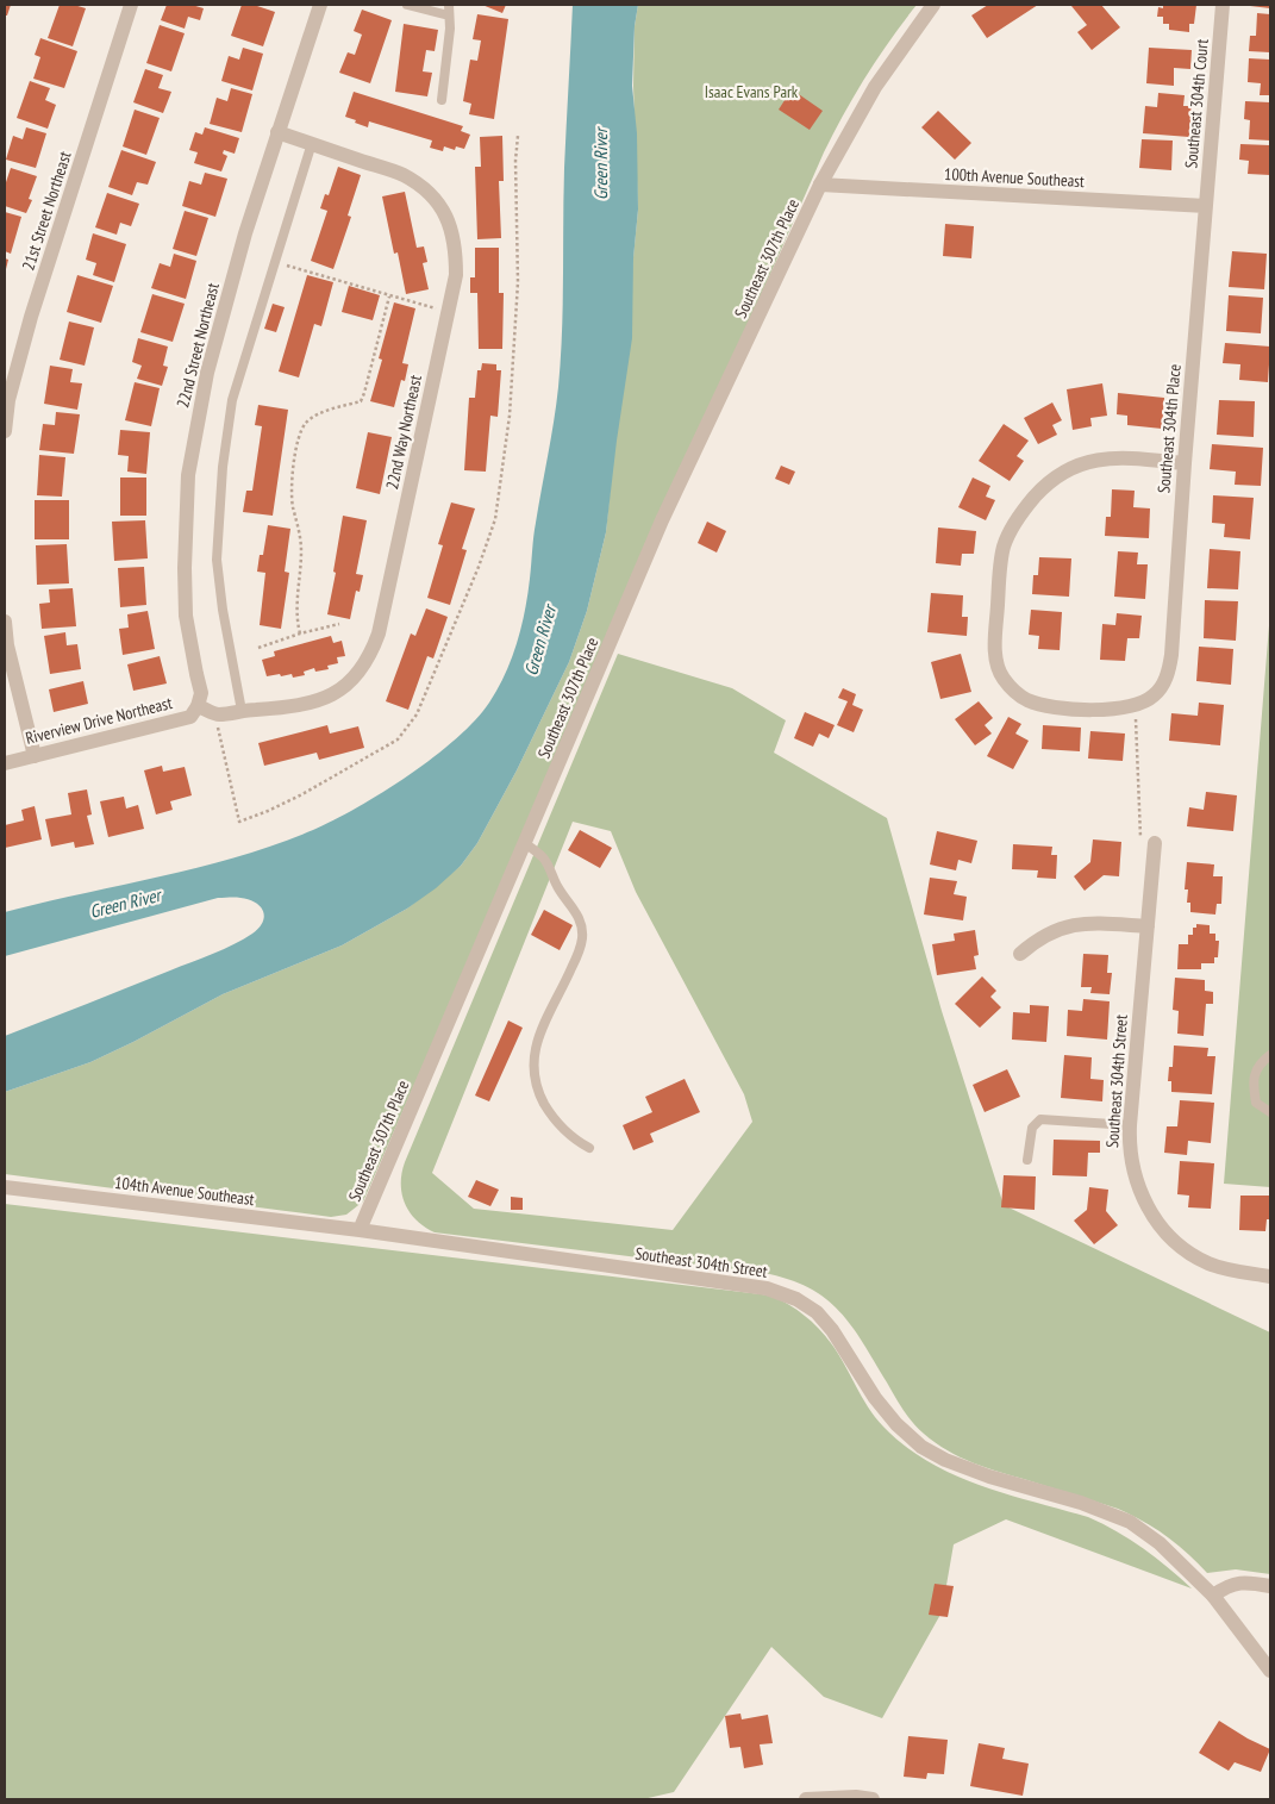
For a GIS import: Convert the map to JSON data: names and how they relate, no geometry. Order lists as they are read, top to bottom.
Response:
{
  "streets": {
    "street": [
      "Southeast 304th Court",
      "100th Avenue Southeast",
      "21st Street Northeast",
      "Southeast 307th Place",
      "22nd Street Northeast",
      "Southeast 304th Place",
      "22nd Way Northeast",
      "Riverview Drive Northeast",
      "Southeast 304th Street",
      "104th Avenue Southeast"
    ]
  },
  "crossings": [
    ["Southeast 304th Court", "100th Avenue Southeast"],
    ["Southeast 304th Court", "Southeast 304th Place"],
    ["100th Avenue Southeast", "Southeast 307th Place"],
    ["100th Avenue Southeast", "Southeast 304th Place"],
    ["Southeast 307th Place", "Southeast 304th Street"],
    ["Southeast 307th Place", "104th Avenue Southeast"],
    ["22nd Street Northeast", "22nd Way Northeast"],
    ["22nd Street Northeast", "Riverview Drive Northeast"],
    ["Southeast 304th Street", "104th Avenue Southeast"]
  ],
  "water": ["Green River"],
  "parks": ["Isaac Evans Park"]
}
